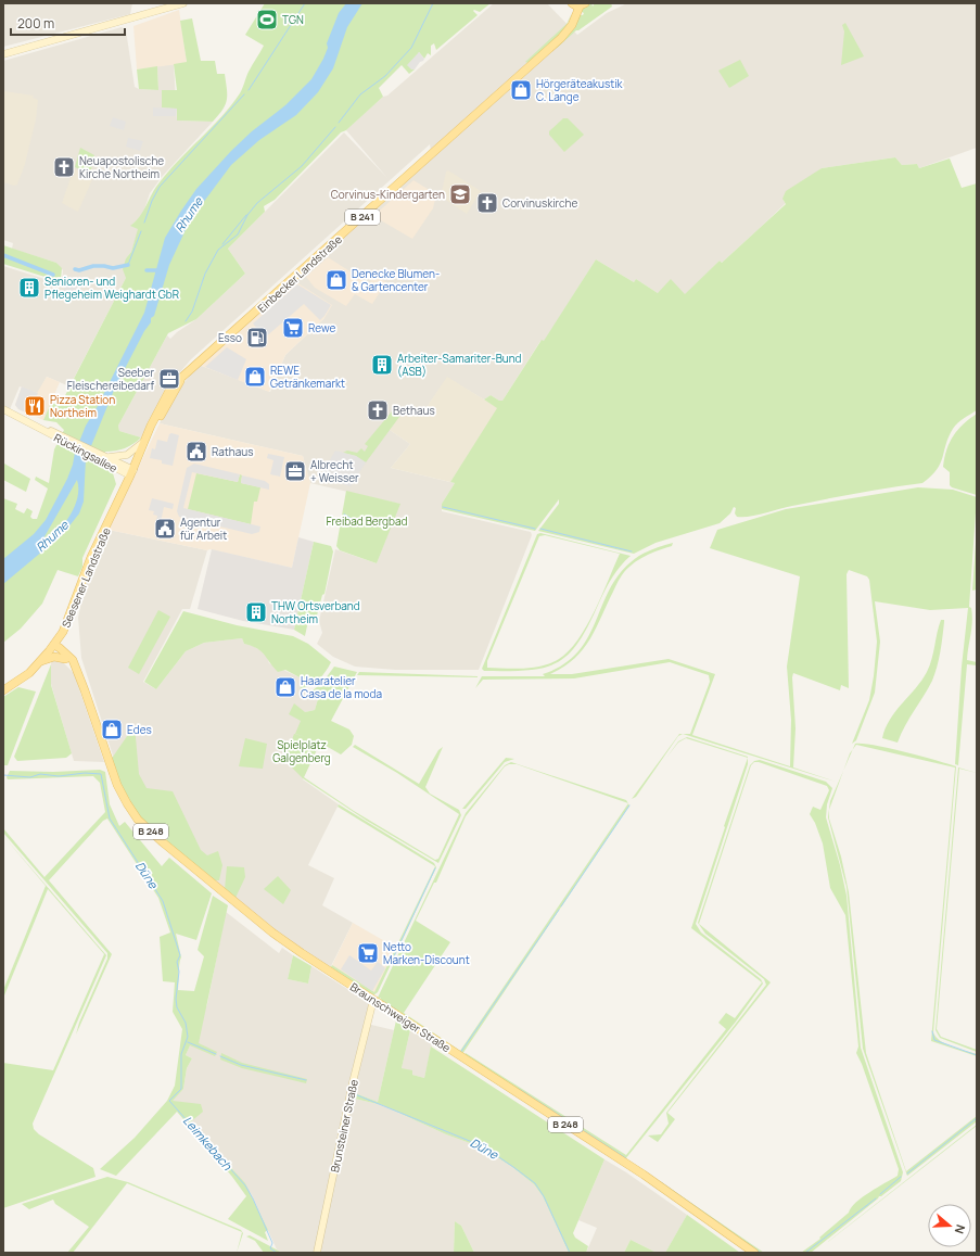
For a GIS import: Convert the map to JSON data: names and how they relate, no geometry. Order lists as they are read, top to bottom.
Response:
{
  "streets": {
    "main road": [
      "B 241",
      "Einbecker Landstraße",
      "Seesener Landstraße",
      "B 248",
      "Braunschweiger Straße"
    ],
    "street": ["Rückingsallee", "Brunsteiner Straße"]
  },
  "crossings": [
    ["B 241", "Seesener Landstraße"],
    ["B 241", "B 248"],
    ["Einbecker Landstraße", "Rückingsallee"],
    ["Einbecker Landstraße", "Seesener Landstraße"],
    ["Seesener Landstraße", "B 248"],
    ["B 248", "Braunschweiger Straße"],
    ["Braunschweiger Straße", "Brunsteiner Straße"]
  ],
  "water": ["Rhume", "Düne", "Leimkebach"],
  "parks": ["Freibad Bergbad", "Spielplatz Galgenberg"],
  "places": {
    "sports": ["TGN"],
    "shop": [
      "Hörgeräteakustik C. Lange",
      "Denecke Blumen- & Gartencenter",
      "REWE Getränkemarkt",
      "Haaratelier Casa de la moda",
      "Edes"
    ],
    "church": ["Neuapostolische Kirche Northeim", "Corvinuskirche", "Bethaus"],
    "school or university": ["Corvinus-Kindergarten"],
    "building": ["Senioren- und Pflegeheim Weighardt GbR", "Arbeiter-Samariter-Bund (ASB)", "THW Ortsverband Northeim"],
    "supermarket": ["Rewe", "Netto Marken-Discount"],
    "fuel station": ["Esso"],
    "office": ["Seeber Fleischereibedarf", "Albrecht + Weisser"],
    "restaurant": ["Pizza Station Northeim"],
    "public building": ["Rathaus", "Agentur für Arbeit"]
  },
  "scale_bar": "200 m",
  "north": "right"
}
